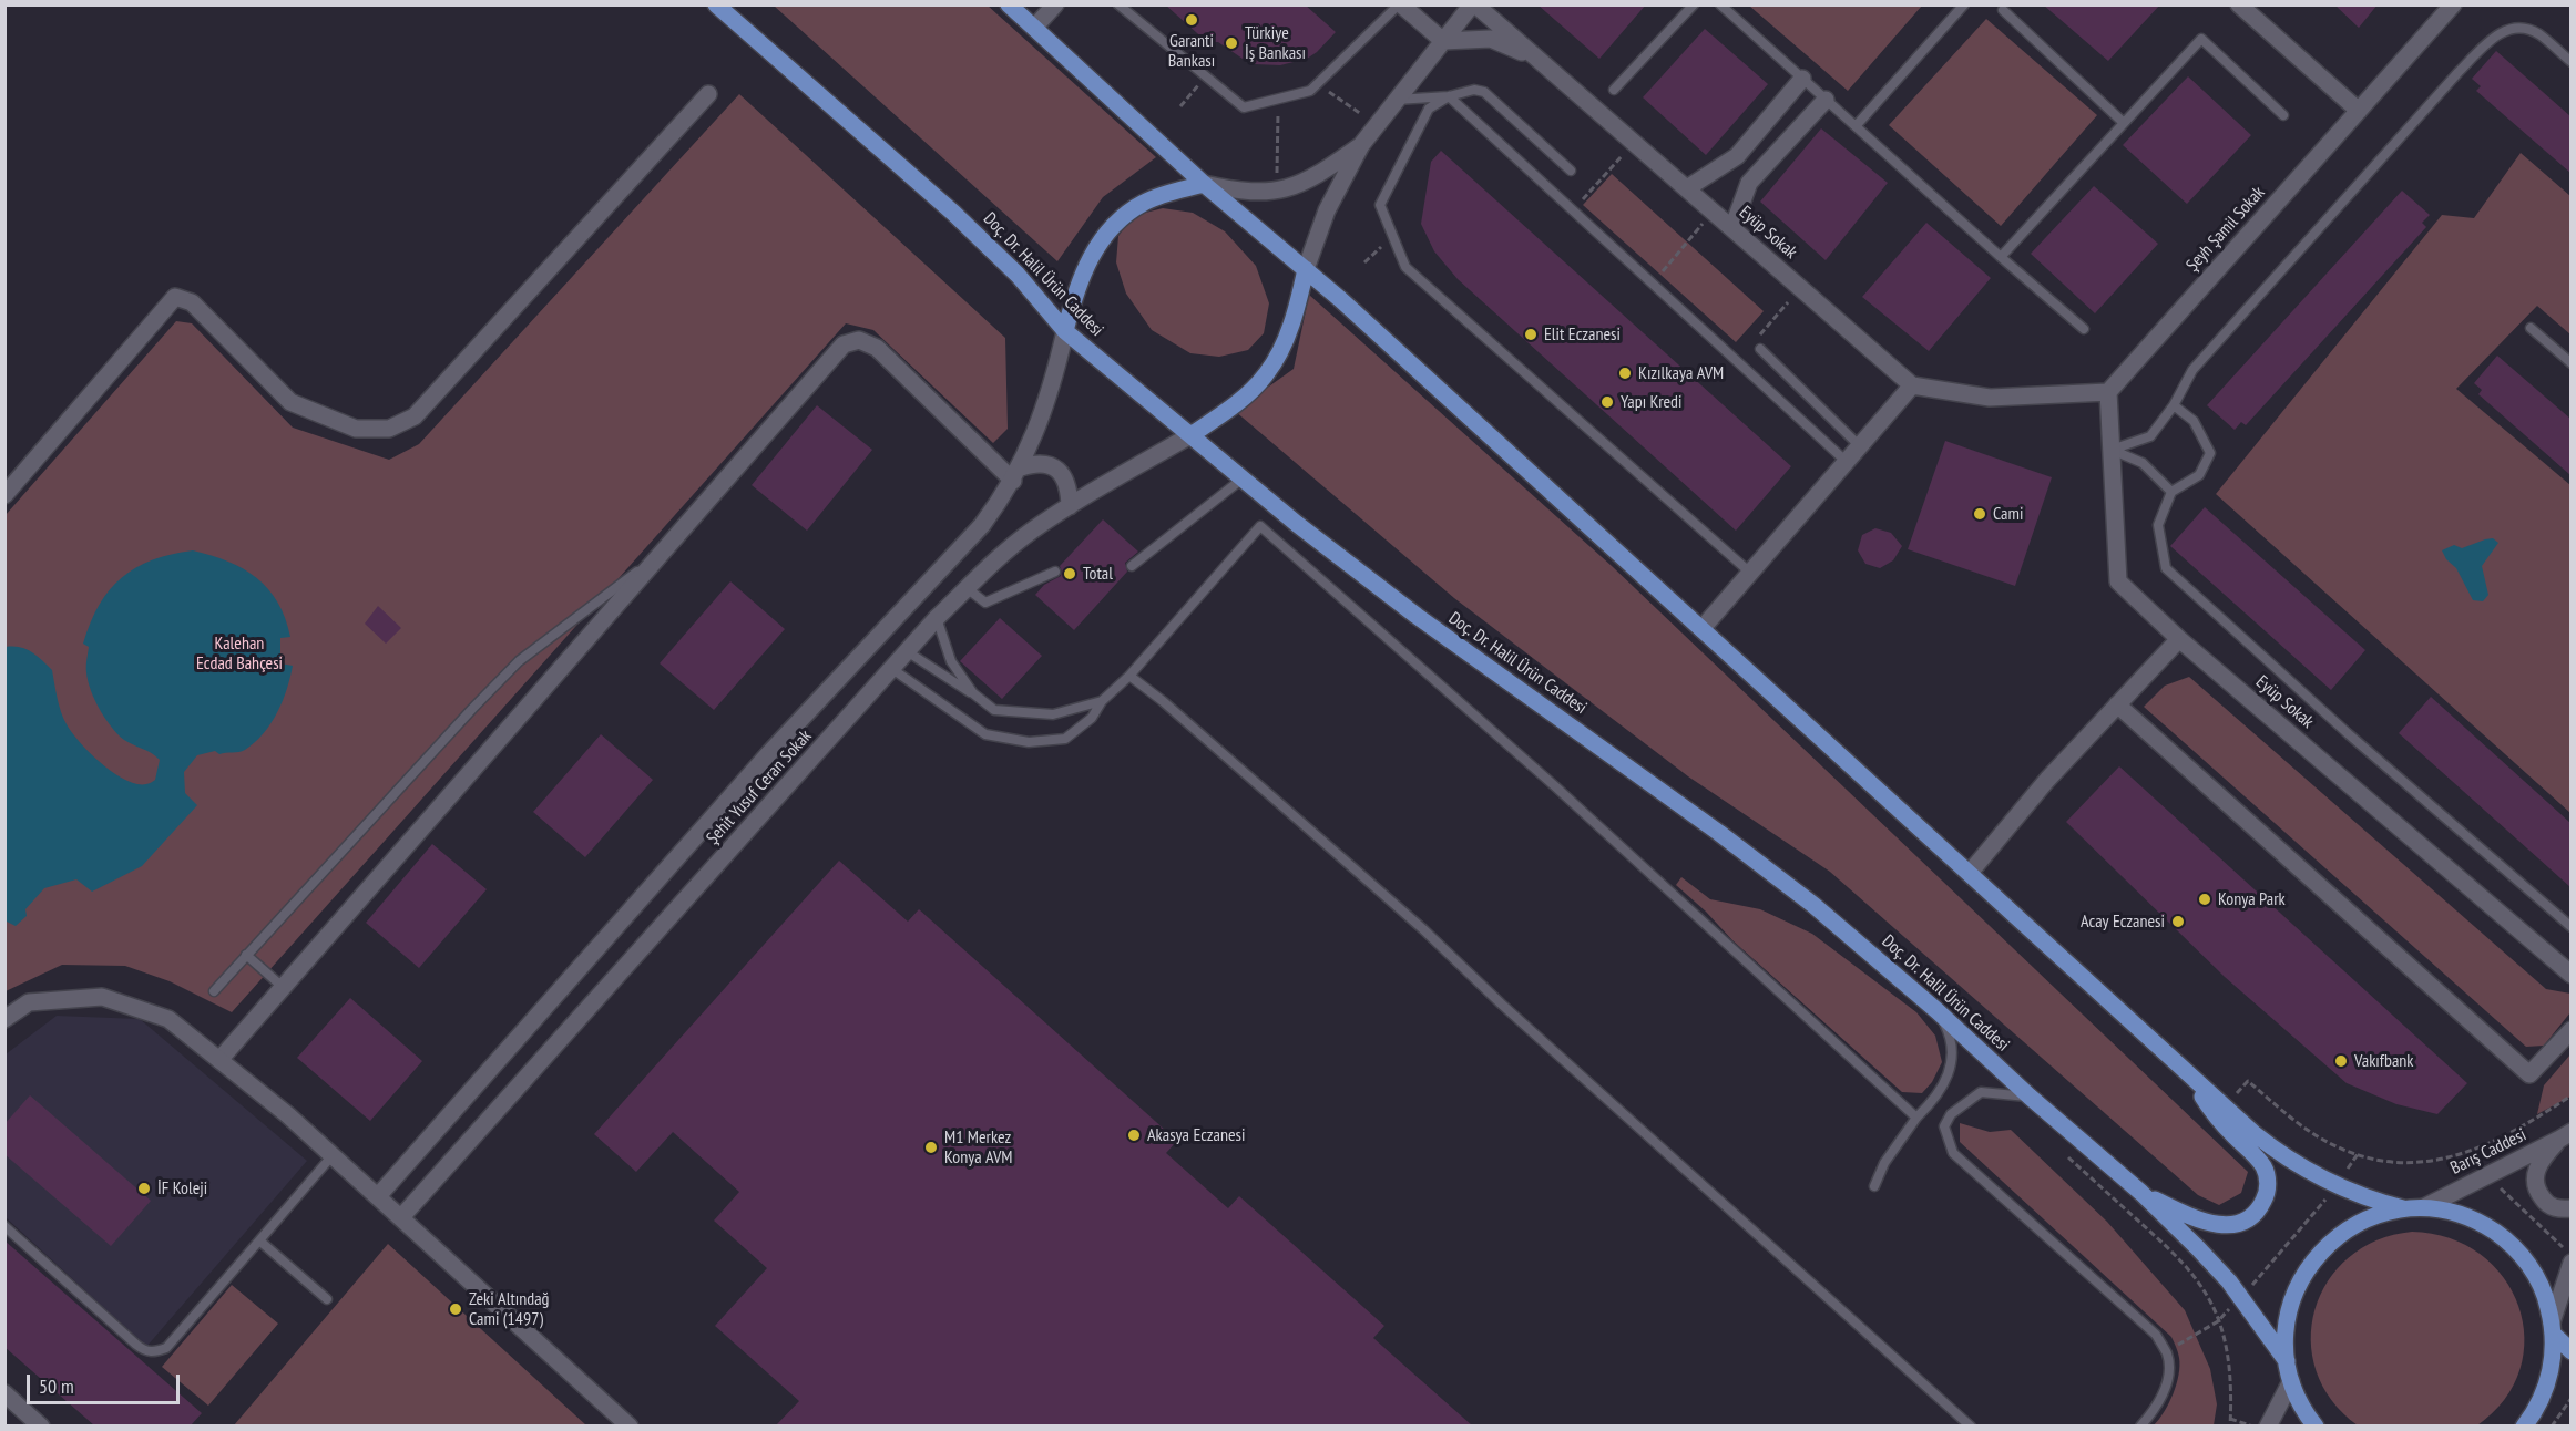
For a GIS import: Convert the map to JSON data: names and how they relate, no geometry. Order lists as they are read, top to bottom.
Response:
{
  "streets": {
    "main road": ["Doç. Dr. Halil Ürün Caddesi"],
    "street": [
      "Şeyh Şamil Sokak",
      "Eyüp Sokak",
      "Şehit Yusuf Ceran Sokak",
      "Barış Caddesi"
    ]
  },
  "crossings": [
    ["Şeyh Şamil Sokak", "Eyüp Sokak"],
    ["Doç. Dr. Halil Ürün Caddesi", "Şehit Yusuf Ceran Sokak"]
  ],
  "parks": ["Kalehan Ecdad Bahçesi"],
  "places": [
    "Garanti Bankası",
    "Türkiye İş Bankası",
    "Elit Eczanesi",
    "Kızılkaya AVM",
    "Yapı Kredi",
    "Cami",
    "Total",
    "Konya Park",
    "Acay Eczanesi",
    "Vakıfbank",
    "Akasya Eczanesi",
    "M1 Merkez Konya AVM",
    "İF Koleji",
    "Zeki Altındağ Cami (1497)"
  ],
  "scale_bar": "50 m"
}
